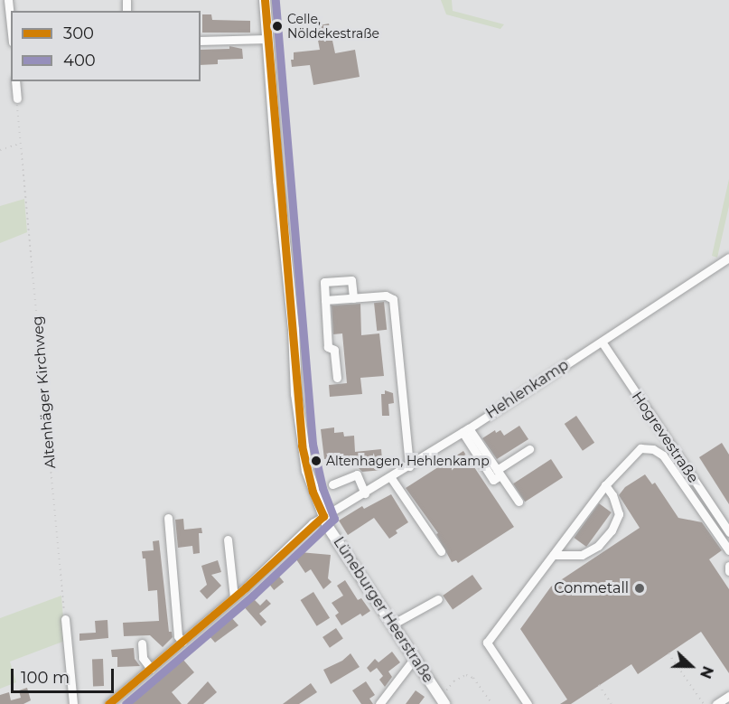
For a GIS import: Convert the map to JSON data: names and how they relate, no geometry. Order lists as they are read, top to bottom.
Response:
{
  "streets": {
    "main road": ["Lüneburger Heerstraße"],
    "street": ["Hehlenkamp", "Hogrevestraße"],
    "path": ["Altenhäger Kirchweg"]
  },
  "crossings": [
    ["Hehlenkamp", "Hogrevestraße"],
    ["Hehlenkamp", "Lüneburger Heerstraße"]
  ],
  "places": ["Celle, Nöldekestraße", "Altenhagen, Hehlenkamp", "Conmetall"],
  "lines": ["transit line 300", "transit line 400"],
  "legend": ["300", "400"],
  "scale_bar": "100 m",
  "north": "right"
}
